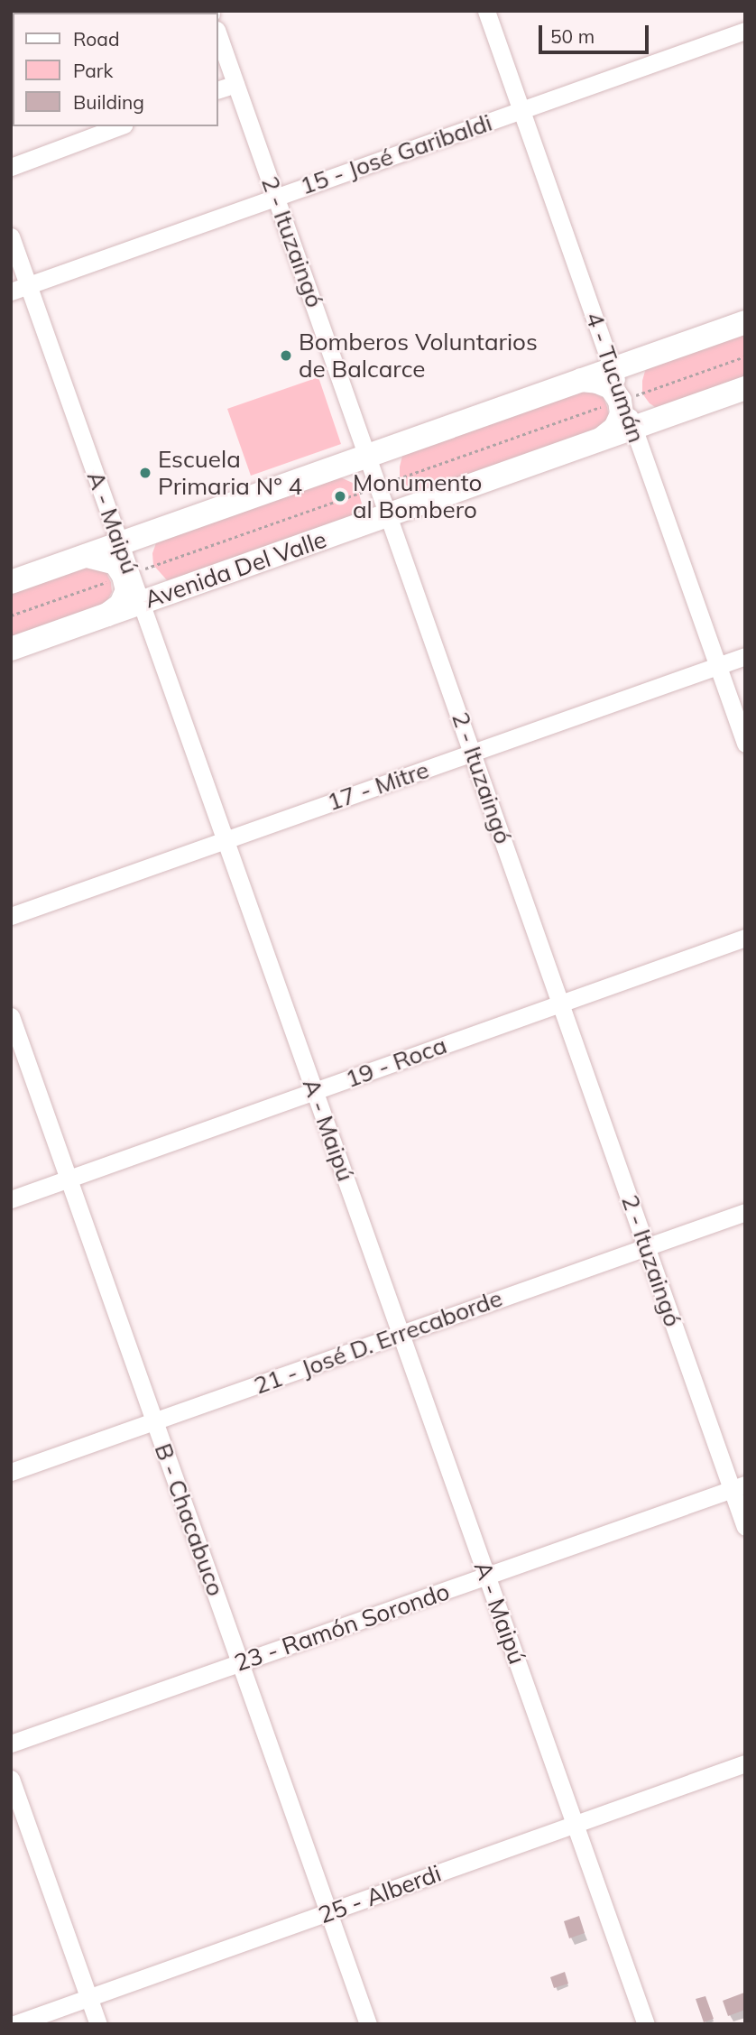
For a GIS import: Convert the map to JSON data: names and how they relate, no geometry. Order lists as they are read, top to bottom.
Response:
{
  "streets": {
    "street": [
      "15 - José Garibaldi",
      "2 - Ituzaingó",
      "4 - Tucumán",
      "A - Maipú",
      "Avenida Del Valle",
      "17 - Mitre",
      "19 - Roca",
      "21 - José D. Errecaborde",
      "B - Chacabuco",
      "23 - Ramón Sorondo",
      "25 - Alberdi"
    ]
  },
  "crossings": [
    ["15 - José Garibaldi", "2 - Ituzaingó"],
    ["15 - José Garibaldi", "4 - Tucumán"],
    ["15 - José Garibaldi", "A - Maipú"],
    ["2 - Ituzaingó", "Avenida Del Valle"],
    ["2 - Ituzaingó", "17 - Mitre"],
    ["2 - Ituzaingó", "19 - Roca"],
    ["2 - Ituzaingó", "21 - José D. Errecaborde"],
    ["2 - Ituzaingó", "23 - Ramón Sorondo"],
    ["4 - Tucumán", "Avenida Del Valle"],
    ["4 - Tucumán", "17 - Mitre"],
    ["A - Maipú", "Avenida Del Valle"],
    ["A - Maipú", "17 - Mitre"],
    ["A - Maipú", "19 - Roca"],
    ["A - Maipú", "21 - José D. Errecaborde"],
    ["A - Maipú", "23 - Ramón Sorondo"],
    ["A - Maipú", "25 - Alberdi"],
    ["19 - Roca", "B - Chacabuco"],
    ["21 - José D. Errecaborde", "B - Chacabuco"],
    ["B - Chacabuco", "23 - Ramón Sorondo"],
    ["B - Chacabuco", "25 - Alberdi"]
  ],
  "places": ["Bomberos Voluntarios de Balcarce", "Escuela Primaria N° 4", "Monumento al Bombero"],
  "legend": ["Road", "Park", "Building"],
  "scale_bar": "50 m"
}
